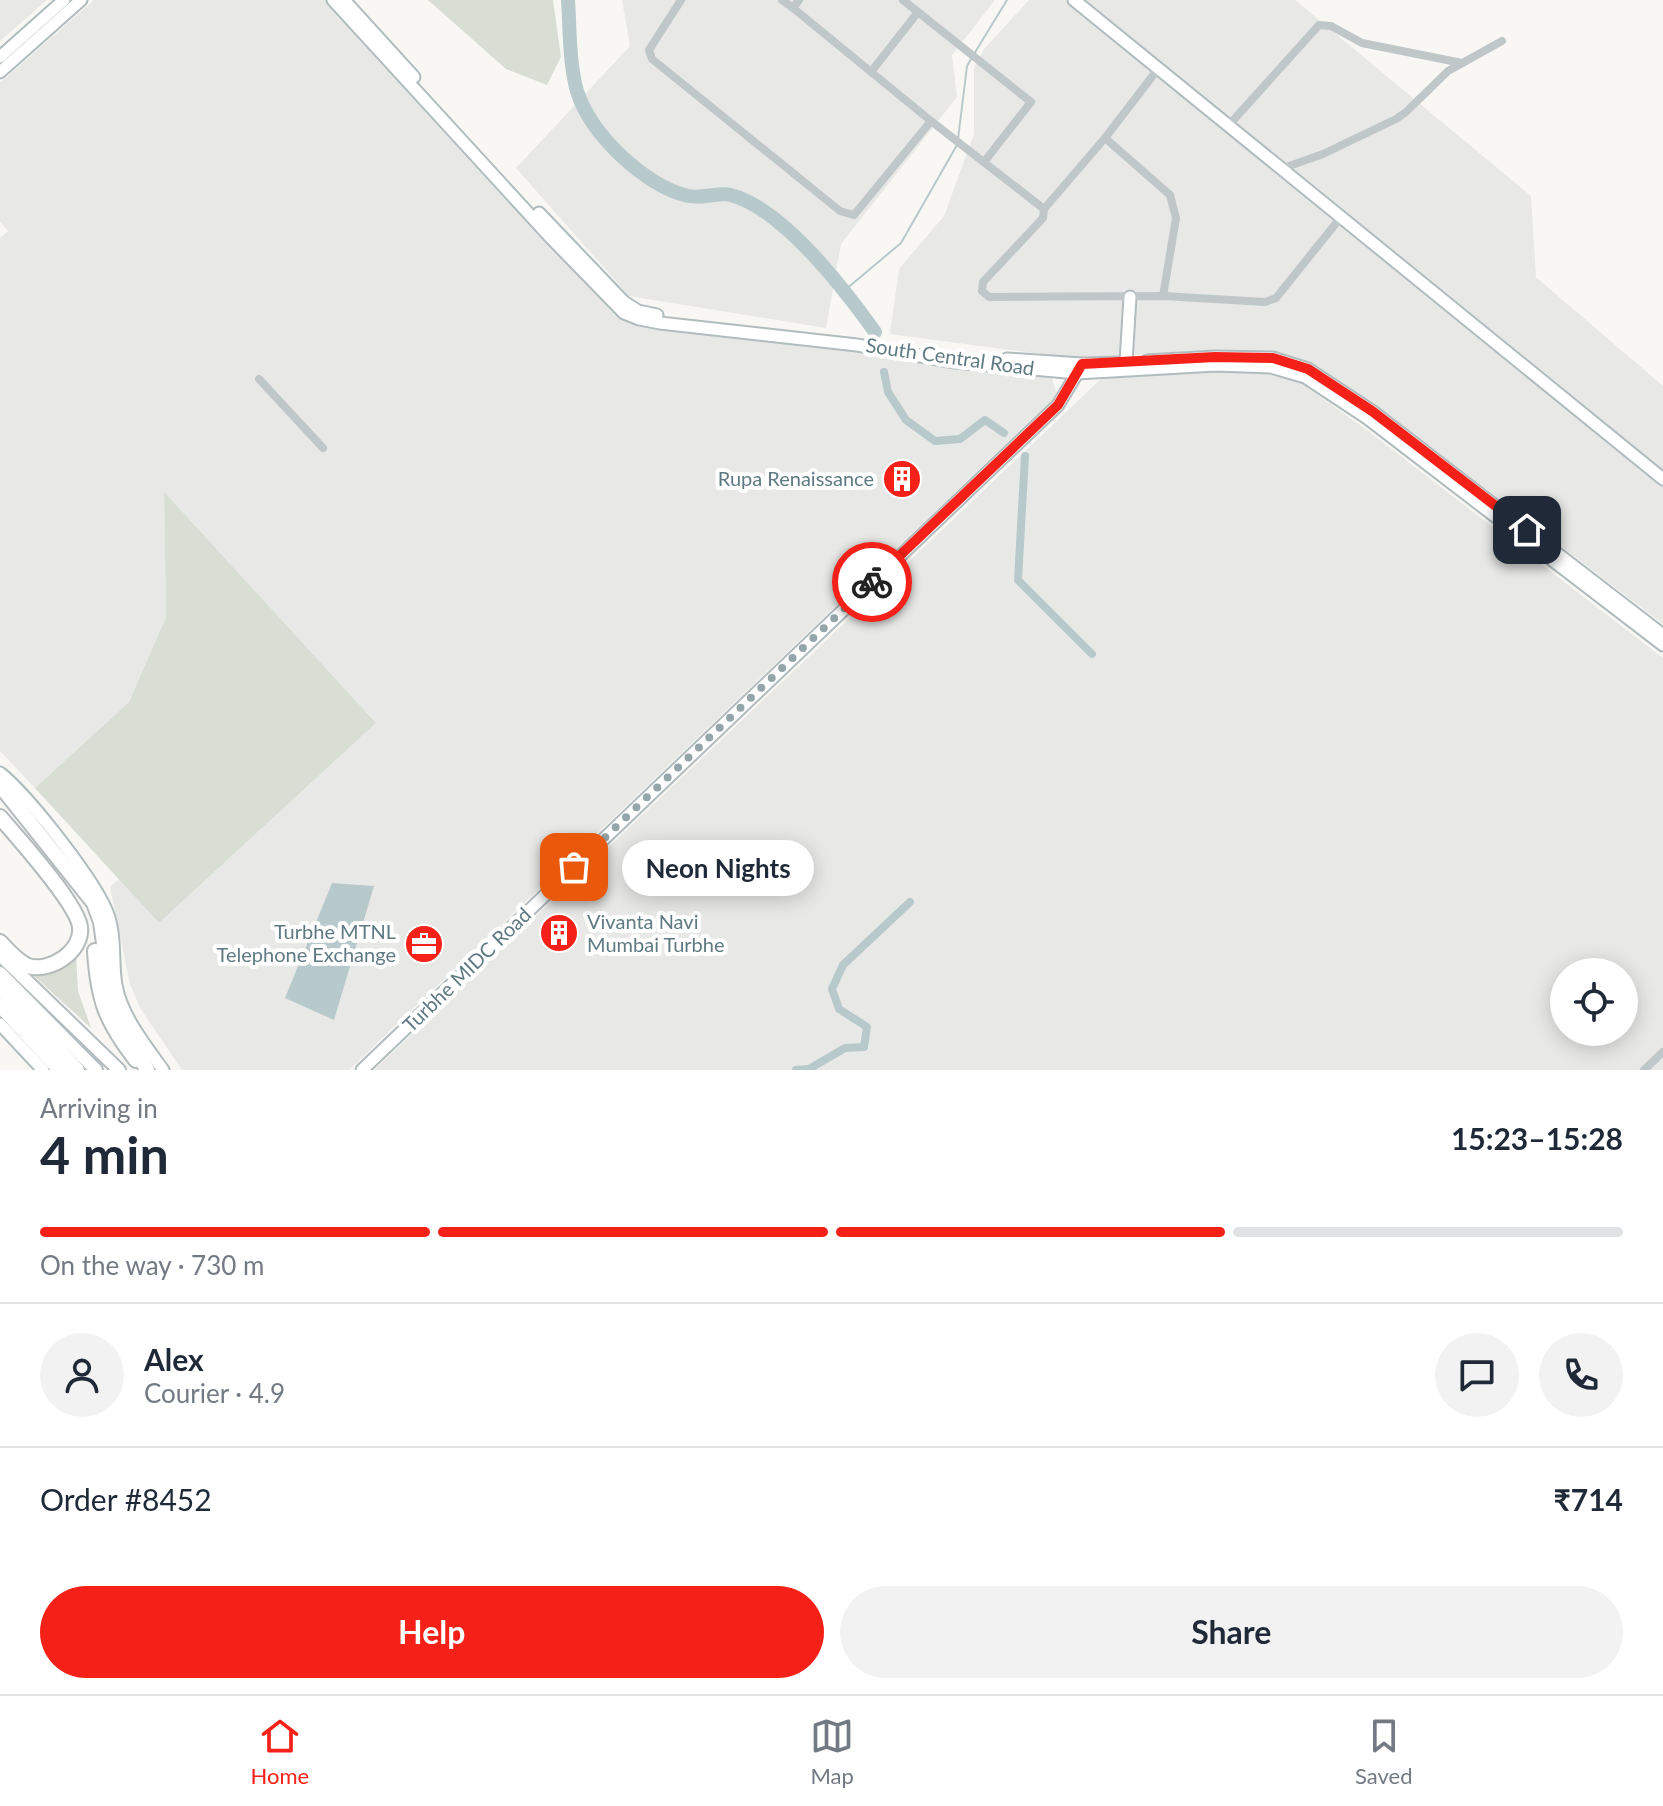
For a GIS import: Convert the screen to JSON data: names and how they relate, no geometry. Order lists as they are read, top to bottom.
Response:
{
  "streets": {
    "street": ["South Central Road", "Turbhe MIDC Road"]
  },
  "crossings": [
    ["South Central Road", "Turbhe MIDC Road"]
  ],
  "places": {
    "building": ["Rupa Renaissance", "Vivanta Navi Mumbai Turbhe"],
    "other": ["Neon Nights"],
    "office": ["Turbhe MTNL Telephone Exchange"]
  },
  "page": {
    "bubble": "Neon Nights",
    "heading": ["4 min", "Arriving in", "15:23–15:28"],
    "panel": [
      "Alex",
      "Courier · 4.9",
      "Order #8452",
      "₹714"
    ],
    "bar": "On the way · 730 m",
    "buttons": ["Help", "Share"],
    "tabs": ["Home", "Map", "Saved"]
  }
}
